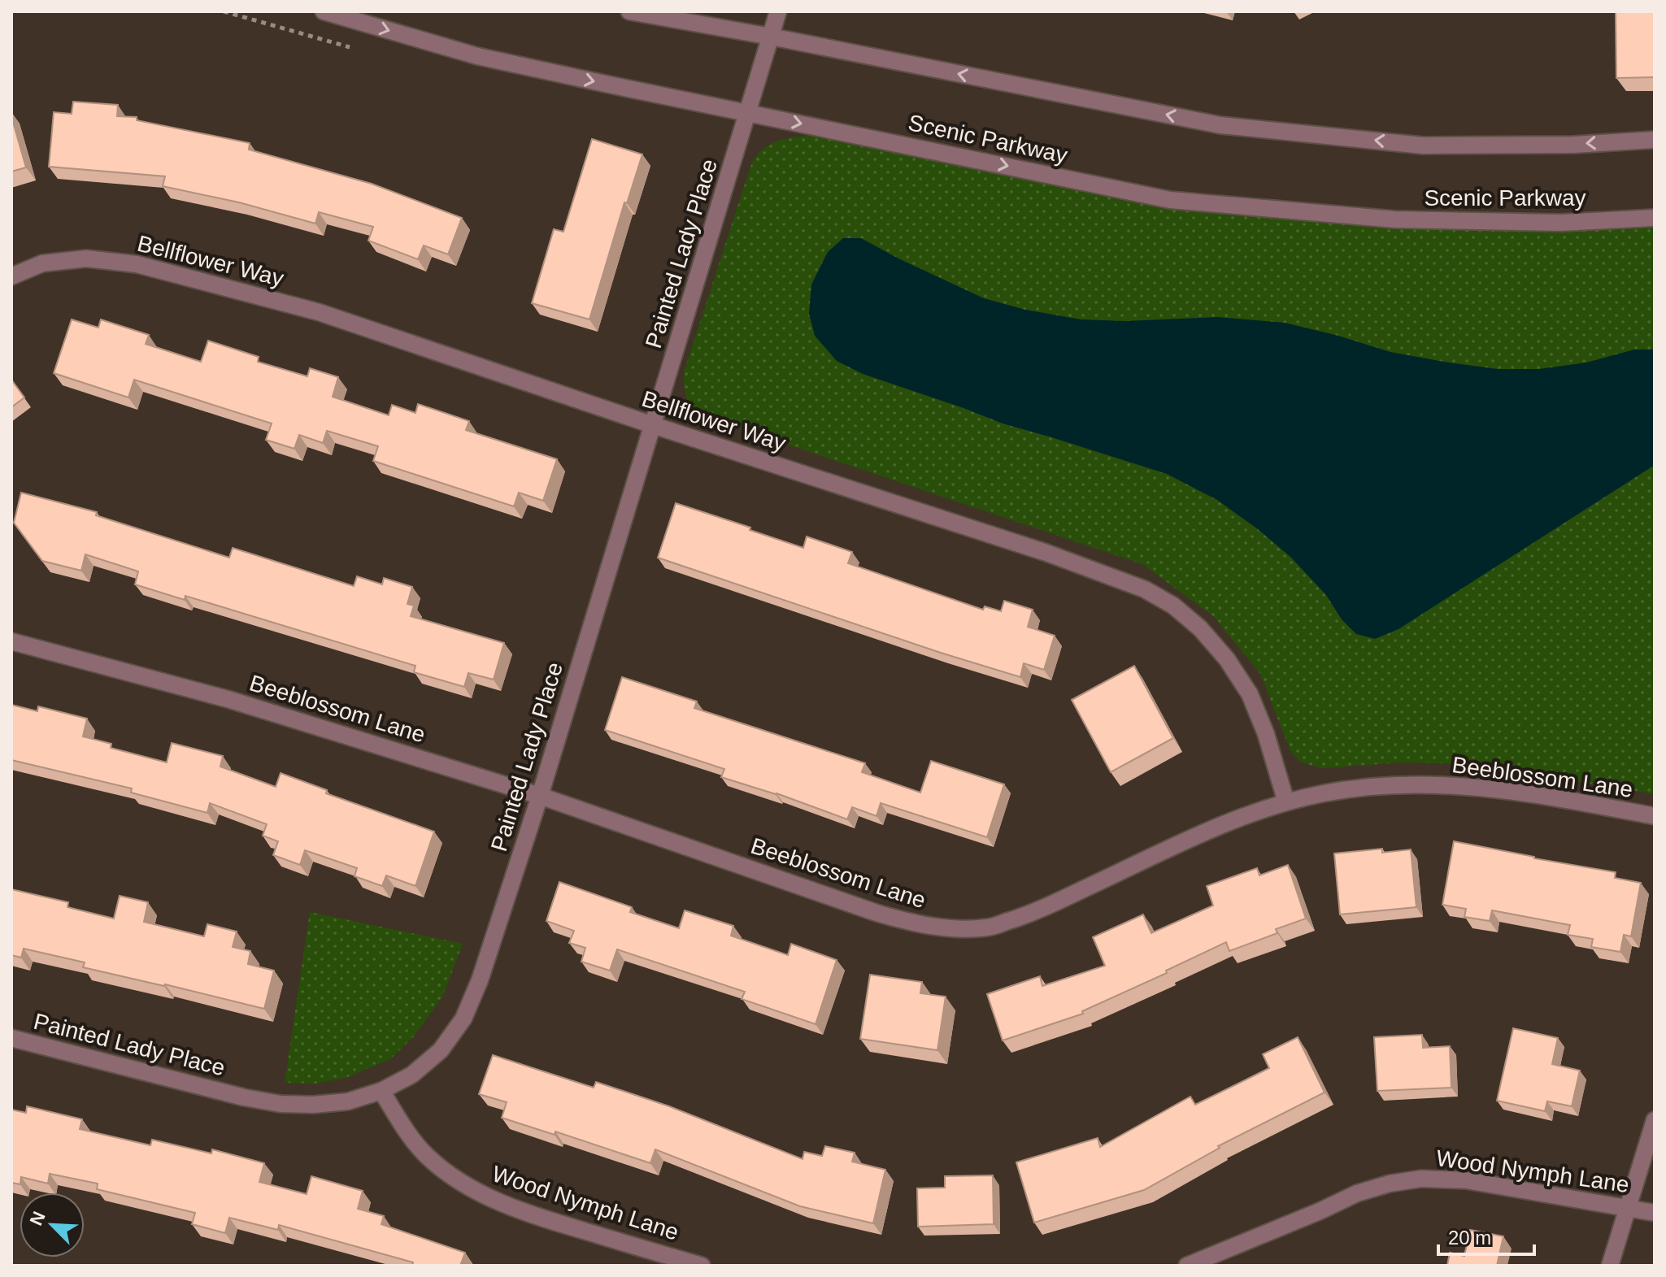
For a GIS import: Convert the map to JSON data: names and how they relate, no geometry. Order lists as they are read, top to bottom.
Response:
{
  "streets": {
    "street": [
      "Scenic Parkway",
      "Painted Lady Place",
      "Bellflower Way",
      "Beeblossom Lane",
      "Wood Nymph Lane"
    ]
  },
  "crossings": [
    ["Scenic Parkway", "Painted Lady Place"],
    ["Painted Lady Place", "Bellflower Way"],
    ["Painted Lady Place", "Beeblossom Lane"],
    ["Painted Lady Place", "Wood Nymph Lane"],
    ["Bellflower Way", "Beeblossom Lane"]
  ],
  "scale_bar": "20 m",
  "north": "top left"
}
